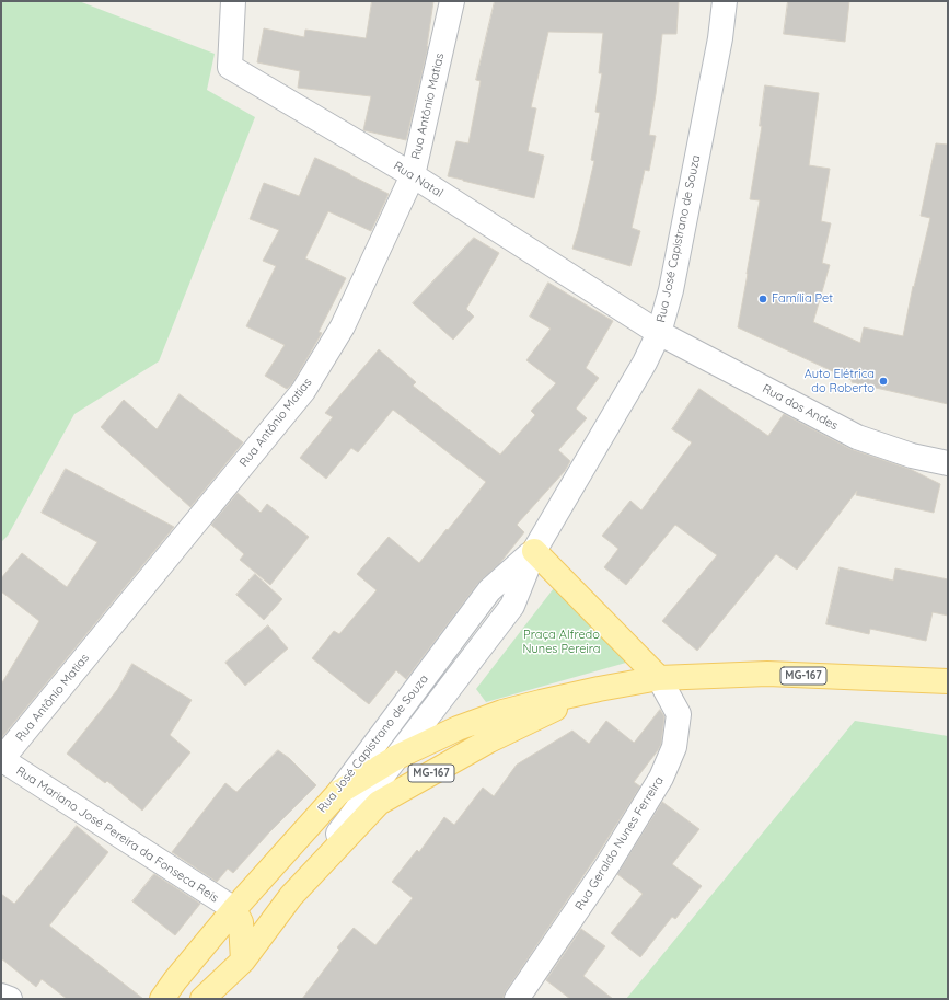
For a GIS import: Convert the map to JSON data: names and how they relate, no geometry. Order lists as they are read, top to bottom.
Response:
{
  "streets": {
    "main road": ["Rua José Capistrano de Souza", "MG-167"],
    "street": [
      "Rua Antônio Matias",
      "Rua Natal",
      "Rua dos Andes",
      "Rua Mariano José Pereira da Fonseca Reis",
      "Rua Geraldo Nunes Ferreira"
    ]
  },
  "crossings": [
    ["Rua Antônio Matias", "Rua Natal"],
    ["Rua Antônio Matias", "Rua Mariano José Pereira da Fonseca Reis"],
    ["Rua Natal", "Rua José Capistrano de Souza"],
    ["Rua Natal", "Rua dos Andes"],
    ["Rua José Capistrano de Souza", "Rua dos Andes"],
    ["Rua José Capistrano de Souza", "MG-167"],
    ["Rua José Capistrano de Souza", "Rua Mariano José Pereira da Fonseca Reis"],
    ["MG-167", "Rua Geraldo Nunes Ferreira"]
  ],
  "parks": ["Praça Alfredo Nunes Pereira"],
  "places": ["Família Pet", "Auto Elétrica do Roberto"]
}
